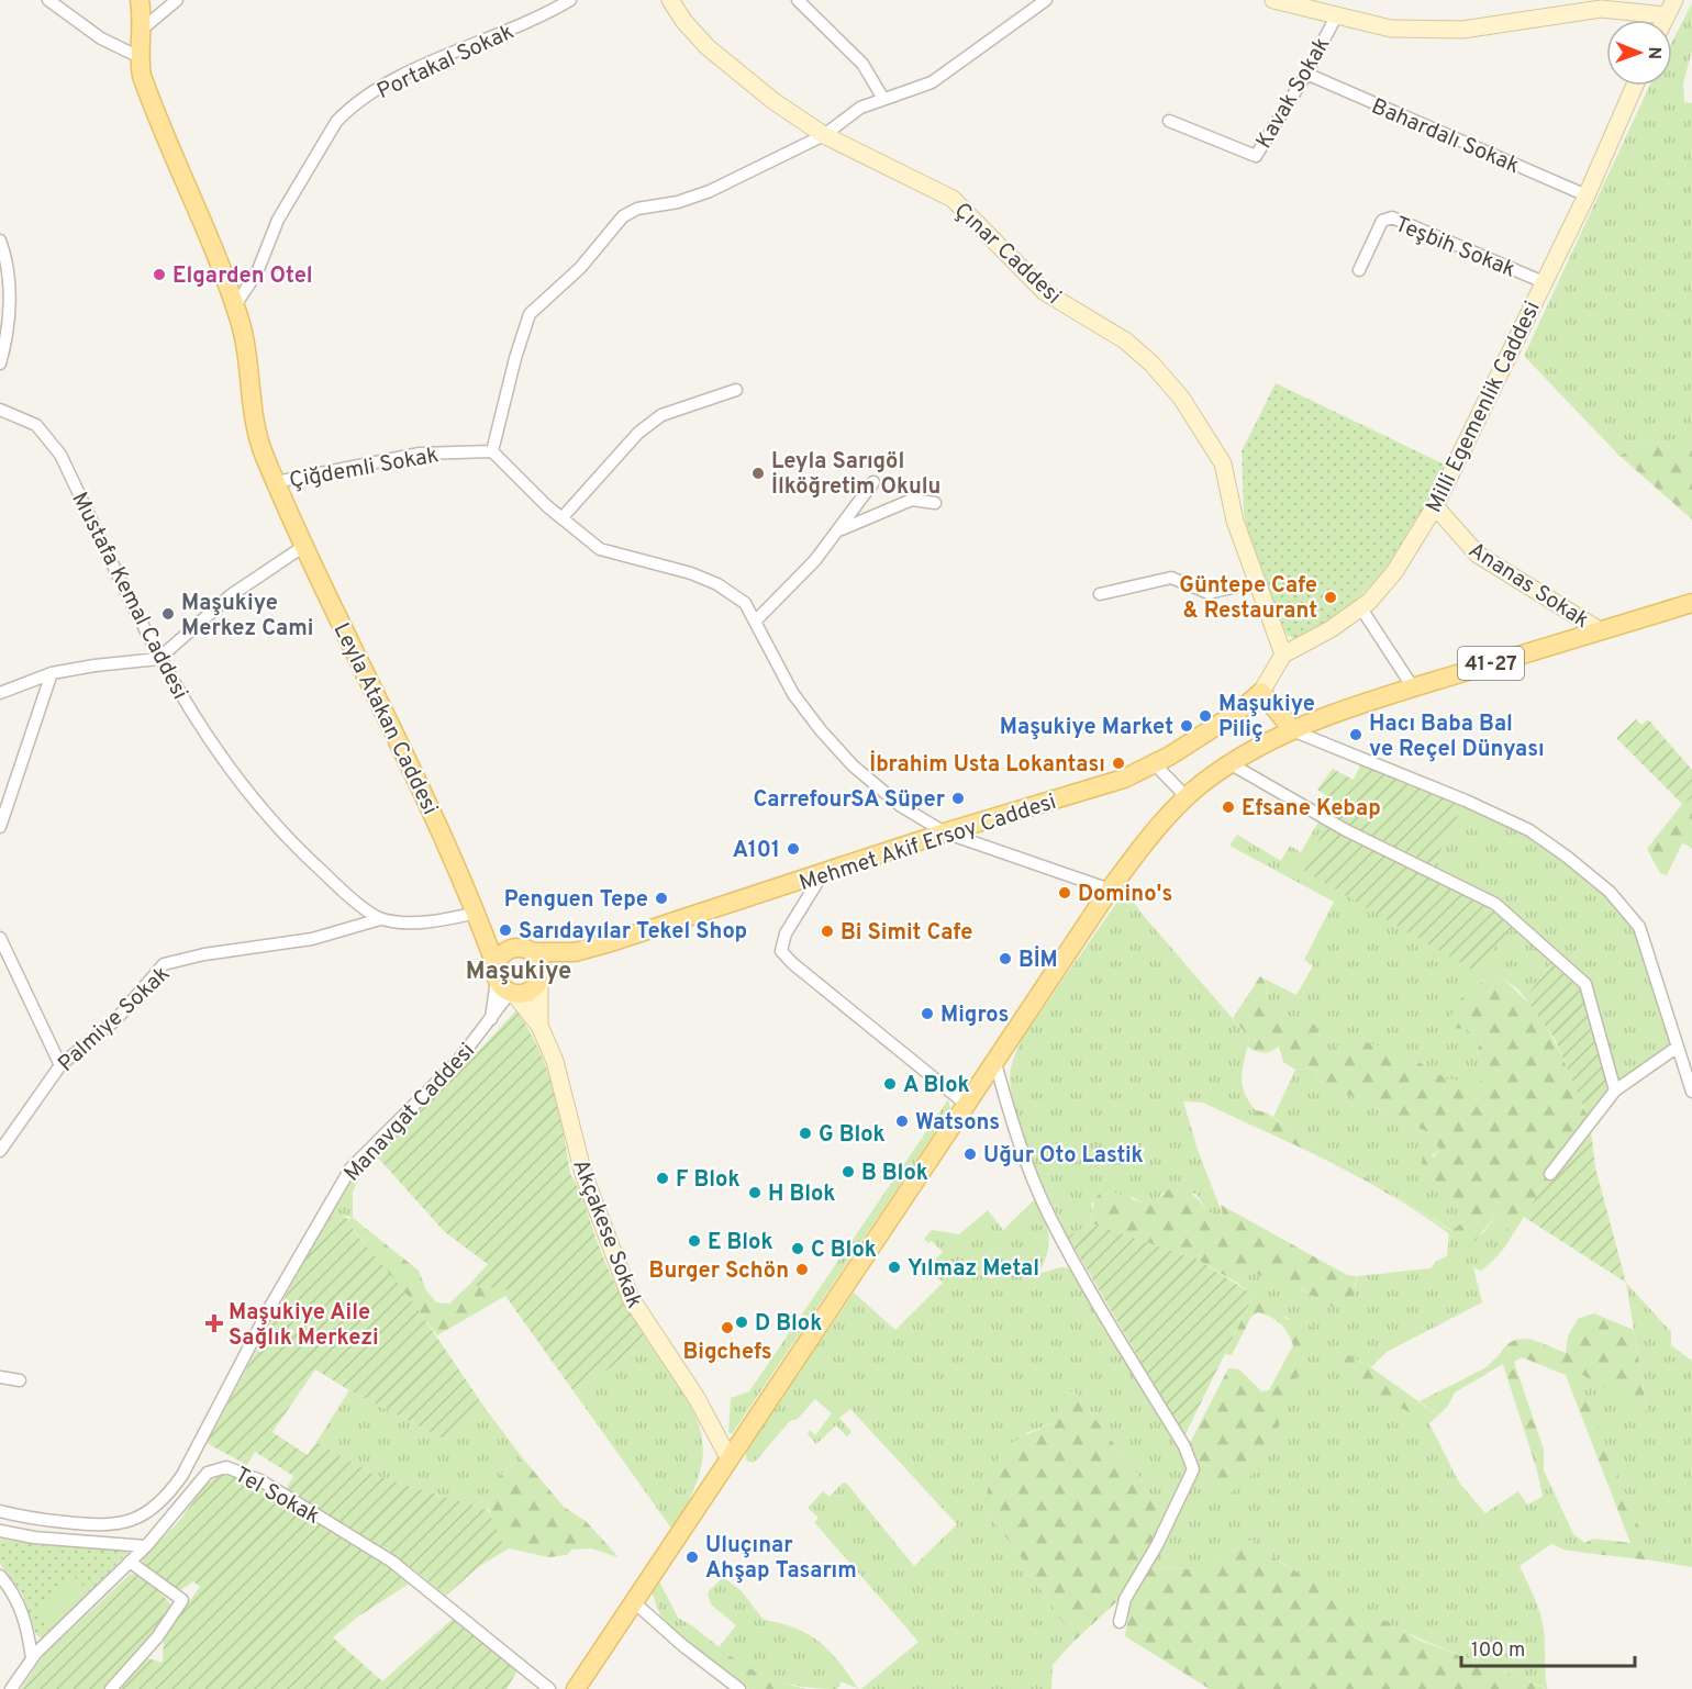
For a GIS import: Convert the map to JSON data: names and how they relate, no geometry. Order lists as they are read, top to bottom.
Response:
{
  "streets": {
    "main road": ["41-27", "Leyla Atakan Caddesi", "Mehmet Akif Ersoy Caddesi"],
    "street": [
      "Portakal Sokak",
      "Kavak Sokak",
      "Bahardalı Sokak",
      "Teşbih Sokak",
      "Çınar Caddesi",
      "Milli Egemenlik Caddesi",
      "Çiğdemli Sokak",
      "Ananas Sokak",
      "Mustafa Kemal Caddesi",
      "Palmiye Sokak",
      "Manavgat Caddesi",
      "Akçakese Sokak",
      "Tel Sokak"
    ]
  },
  "crossings": [
    ["Portakal Sokak", "Leyla Atakan Caddesi"],
    ["Kavak Sokak", "Bahardalı Sokak"],
    ["Bahardalı Sokak", "Milli Egemenlik Caddesi"],
    ["Teşbih Sokak", "Milli Egemenlik Caddesi"],
    ["Çınar Caddesi", "Milli Egemenlik Caddesi"],
    ["Milli Egemenlik Caddesi", "Ananas Sokak"],
    ["Çiğdemli Sokak", "Leyla Atakan Caddesi"],
    ["Ananas Sokak", "41-27"],
    ["Mustafa Kemal Caddesi", "Palmiye Sokak"],
    ["41-27", "Akçakese Sokak"]
  ],
  "districts": ["Maşukiye"],
  "places": {
    "other": [
      "Elgarden Otel",
      "Leyla Sarıgöl İlköğretim Okulu",
      "Güntepe Cafe & Restaurant",
      "Maşukiye Merkez Cami",
      "Maşukiye Piliç",
      "Maşukiye Market",
      "Hacı Baba Bal ve Reçel Dünyası",
      "İbrahim Usta Lokantası",
      "CarrefourSA Süper",
      "Efsane Kebap",
      "A101",
      "Domino's",
      "Penguen Tepe",
      "Sarıdayılar Tekel Shop",
      "Bi Simit Cafe",
      "BİM",
      "Migros",
      "A Blok",
      "Watsons",
      "G Blok",
      "Uğur Oto Lastik",
      "B Blok",
      "F Blok",
      "H Blok",
      "E Blok",
      "C Blok",
      "Yılmaz Metal",
      "Burger Schön",
      "D Blok",
      "Bigchefs",
      "Uluçınar Ahşap Tasarım"
    ],
    "health": ["Maşukiye Aile Sağlık Merkezi"]
  },
  "scale_bar": "100 m",
  "north": "right"
}
